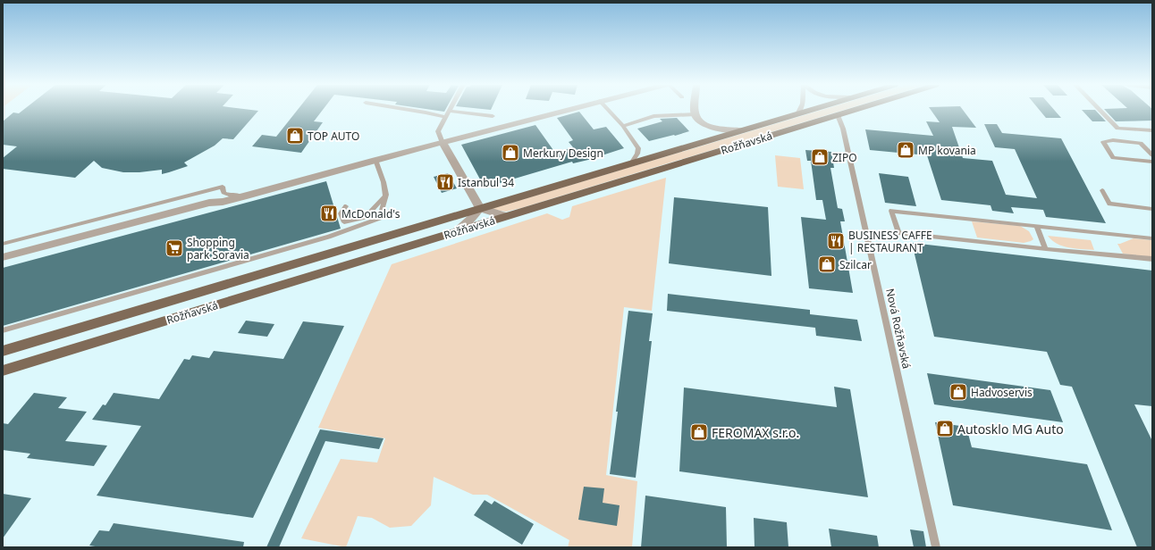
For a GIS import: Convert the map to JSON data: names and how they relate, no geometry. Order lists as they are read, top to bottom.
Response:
{
  "streets": {
    "main road": ["Rožňavská"],
    "lane": ["Nová Rožňavská"]
  },
  "crossings": [
    ["Rožňavská", "Nová Rožňavská"]
  ],
  "places": {
    "shop": [
      "TOP AUTO",
      "MP kovania",
      "Merkury Design",
      "ZIPO",
      "Szilcar",
      "Hadvoservis",
      "Autosklo MG Auto",
      "FEROMAX s.r.o."
    ],
    "restaurant": ["Istanbul 34", "McDonald's", "BUSINESS CAFFE | RESTAURANT"],
    "supermarket": ["Shopping park Soravia"]
  }
}
